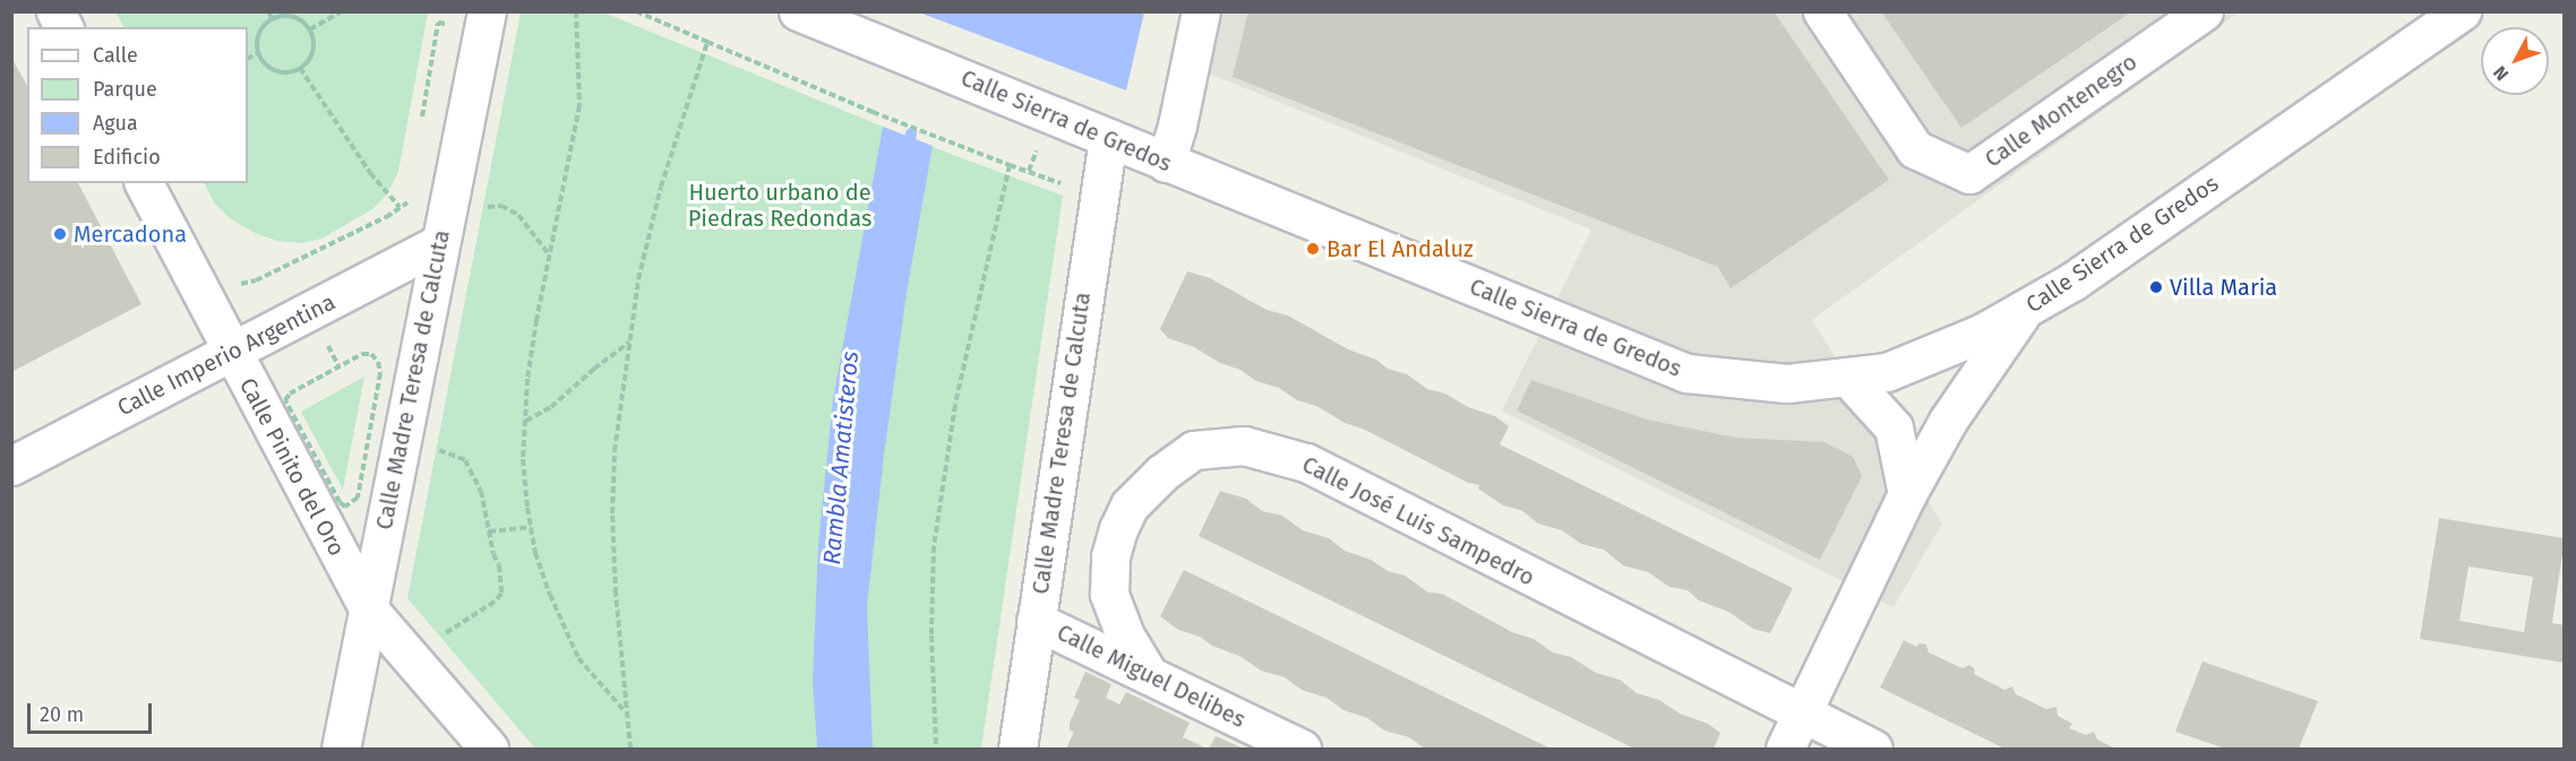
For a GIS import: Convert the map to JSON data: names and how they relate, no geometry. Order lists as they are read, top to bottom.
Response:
{
  "streets": {
    "street": [
      "Calle Montenegro",
      "Calle Sierra de Gredos",
      "Calle Imperio Argentina",
      "Calle Madre Teresa de Calcuta",
      "Calle Pinito del Oro",
      "Calle José Luis Sampedro",
      "Calle Miguel Delibes"
    ]
  },
  "crossings": [
    ["Calle Sierra de Gredos", "Calle Madre Teresa de Calcuta"],
    ["Calle Imperio Argentina", "Calle Madre Teresa de Calcuta"],
    ["Calle Imperio Argentina", "Calle Pinito del Oro"],
    ["Calle Madre Teresa de Calcuta", "Calle Pinito del Oro"],
    ["Calle Madre Teresa de Calcuta", "Calle Miguel Delibes"],
    ["Calle José Luis Sampedro", "Calle Miguel Delibes"]
  ],
  "water": ["Rambla Amatisteros"],
  "parks": ["Huerto urbano de Piedras Redondas"],
  "places": ["Mercadona", "Bar El Andaluz", "Villa Maria"],
  "legend": [
    "Calle",
    "Parque",
    "Agua",
    "Edificio"
  ],
  "scale_bar": "20 m",
  "north": "bottom left"
}
